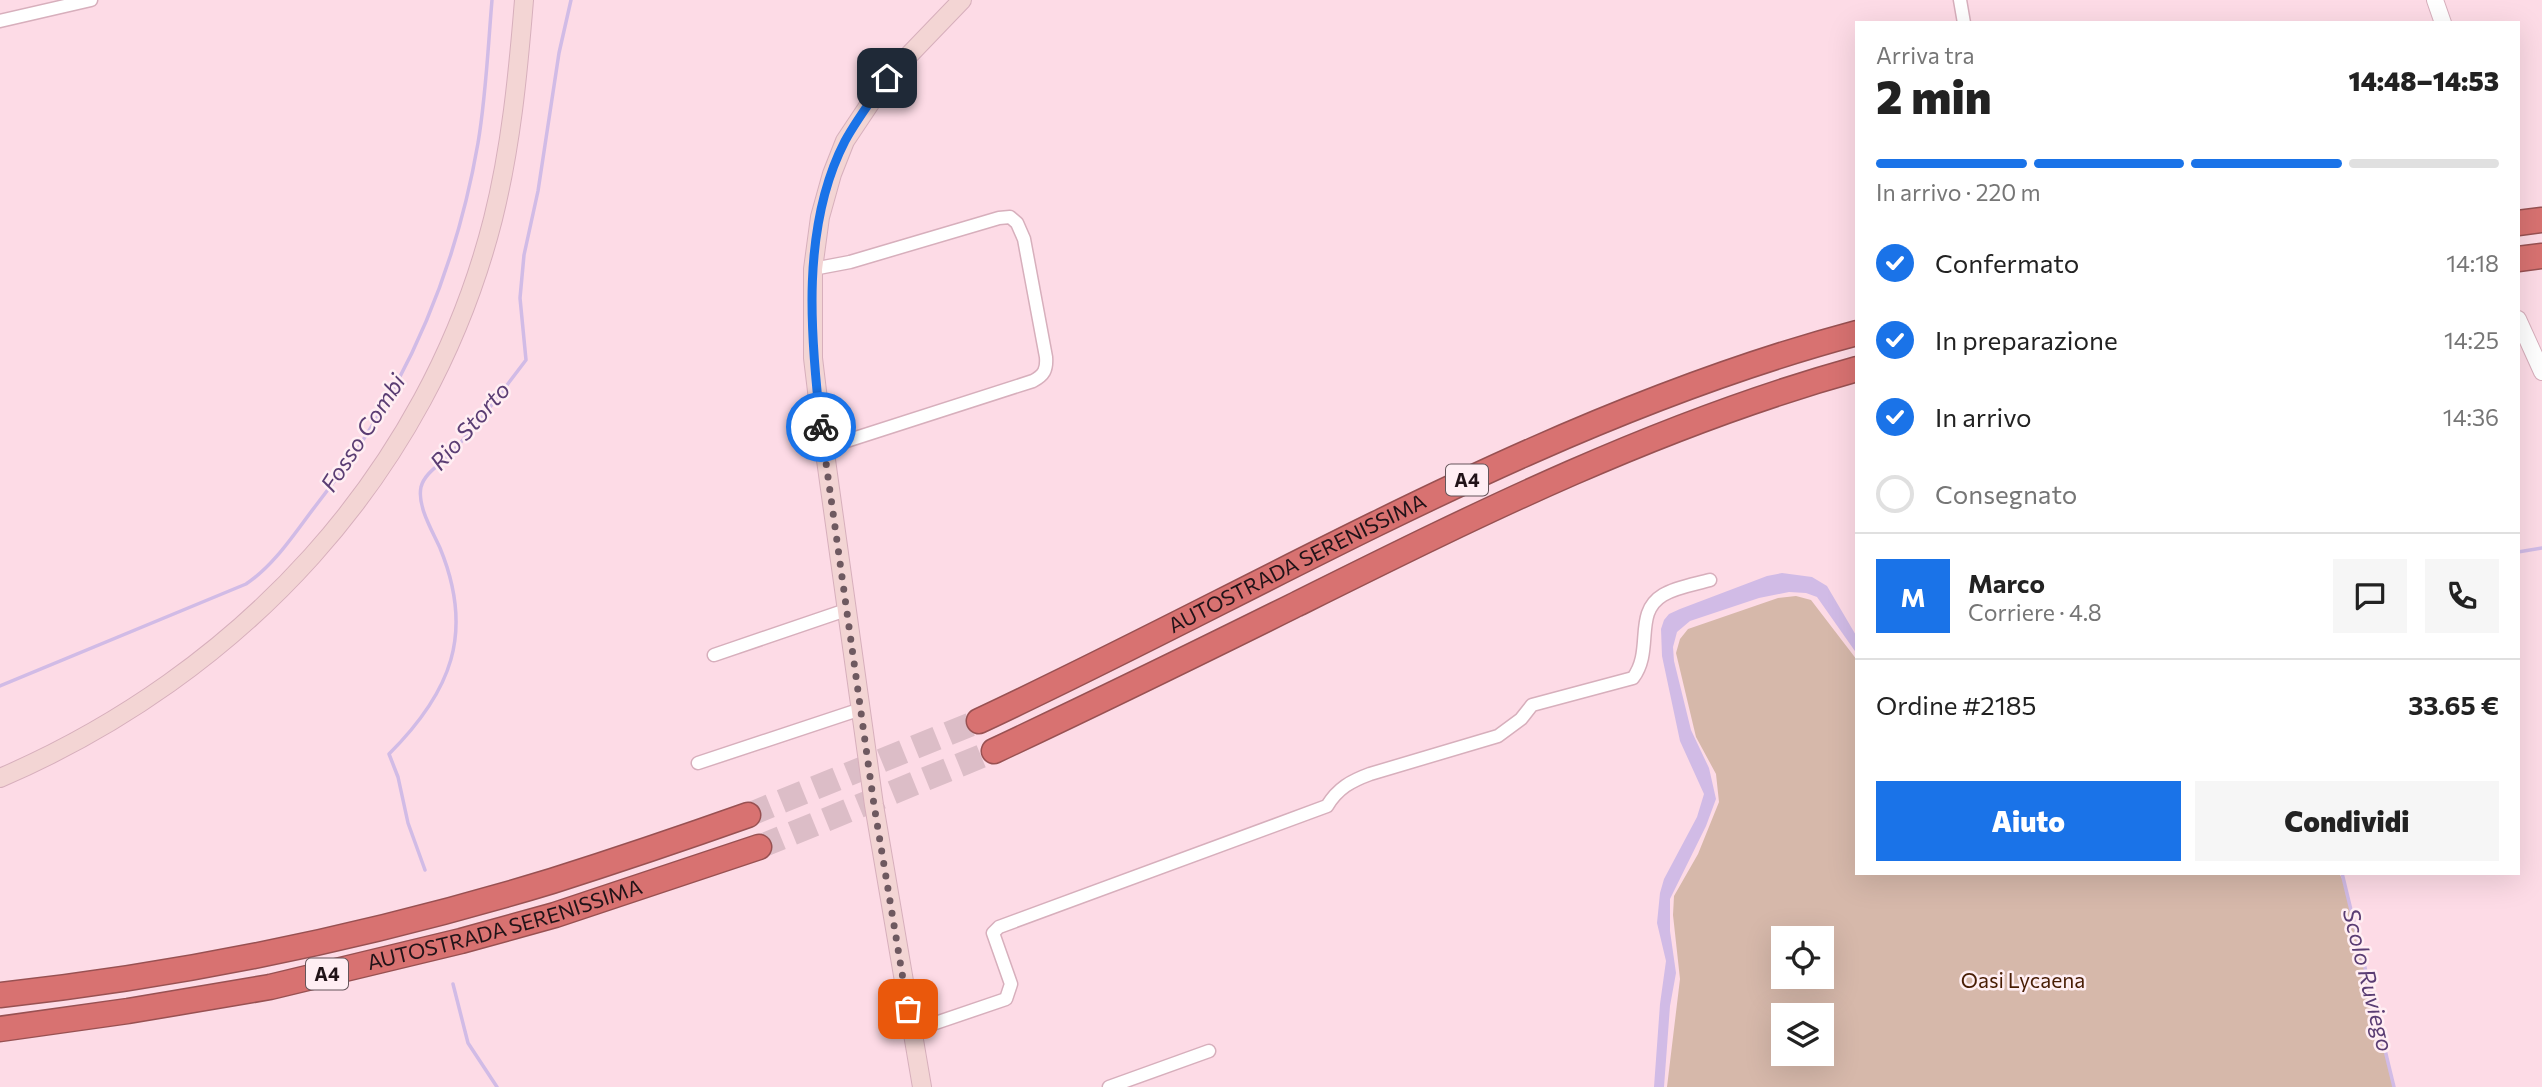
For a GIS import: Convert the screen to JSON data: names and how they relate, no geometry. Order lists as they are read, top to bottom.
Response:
{
  "streets": {
    "highway": ["A4", "AUTOSTRADA SERENISSIMA"]
  },
  "water": ["Rio Storto", "Fosso Combi", "Scolo Ruviego"],
  "parks": ["Oasi Lycaena"],
  "page": {
    "heading": ["2 min", "Arriva tra", "14:48–14:53"],
    "panel": [
      "Marco",
      "Corriere · 4.8",
      "Ordine #2185",
      "33.65 €"
    ],
    "bar": "In arrivo · 220 m",
    "list": [
      ["Confermato", "14:18"],
      ["In preparazione", "14:25"],
      ["In arrivo", "14:36"],
      "Consegnato"
    ],
    "round": "M",
    "buttons": ["Aiuto", "Condividi"]
  }
}
